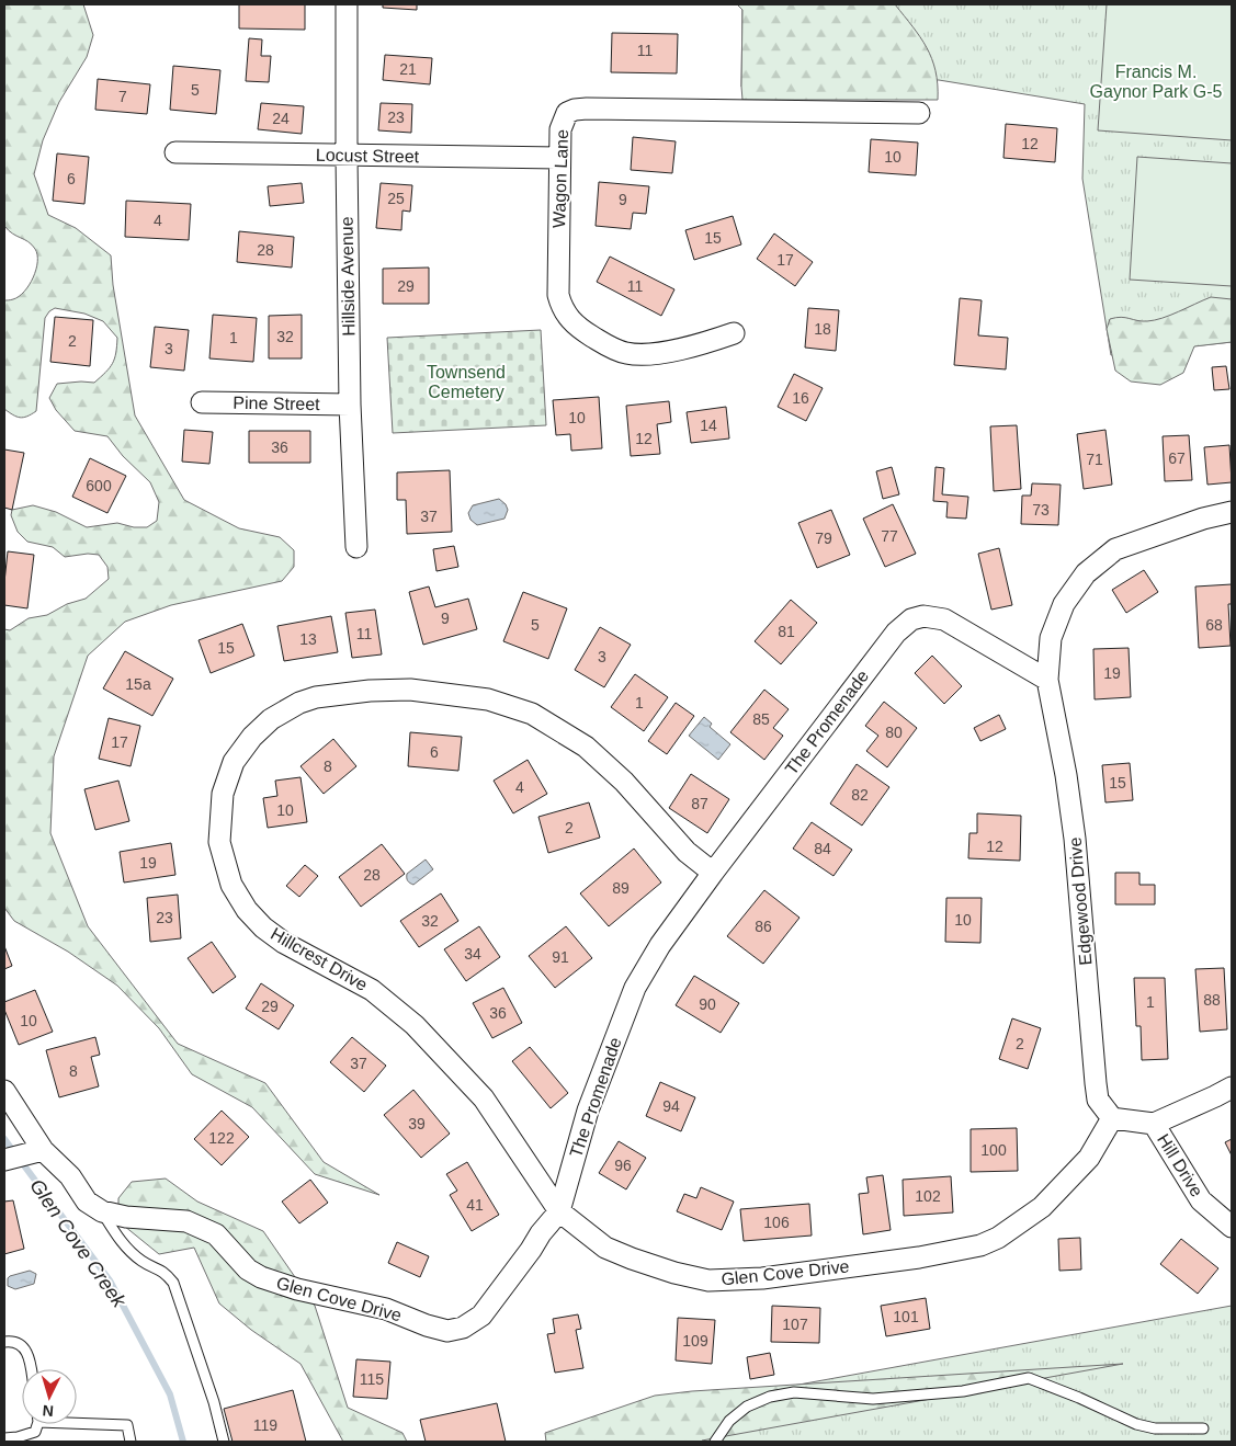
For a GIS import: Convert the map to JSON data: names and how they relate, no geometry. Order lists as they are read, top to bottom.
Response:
{
  "streets": {
    "street": [
      "Locust Street",
      "Wagon Lane",
      "Hillside Avenue",
      "Pine Street",
      "The Promenade",
      "Edgewood Drive",
      "Hillcrest Drive",
      "Hill Drive",
      "Glen Cove Drive"
    ]
  },
  "crossings": [
    ["Locust Street", "Wagon Lane"],
    ["Locust Street", "Hillside Avenue"],
    ["Hillside Avenue", "Pine Street"],
    ["The Promenade", "Edgewood Drive"],
    ["The Promenade", "Hillcrest Drive"],
    ["The Promenade", "Glen Cove Drive"],
    ["Edgewood Drive", "Glen Cove Drive"],
    ["Hillcrest Drive", "Glen Cove Drive"]
  ],
  "water": ["Glen Cove Creek"],
  "parks": ["Francis M. Gaynor Park G-5", "Townsend Cemetery"],
  "house_numbers": [
    "11",
    "21",
    "5",
    "7",
    "23",
    "24",
    "12",
    "10",
    "6",
    "25",
    "9",
    "4",
    "15",
    "28",
    "17",
    "29",
    "11",
    "18",
    "32",
    "1",
    "2",
    "3",
    "16",
    "10",
    "14",
    "12",
    "36",
    "67",
    "71",
    "600",
    "73",
    "37",
    "77",
    "79",
    "9",
    "5",
    "68",
    "81",
    "11",
    "13",
    "15",
    "3",
    "19",
    "15a",
    "1",
    "85",
    "80",
    "17",
    "6",
    "8",
    "15",
    "4",
    "82",
    "87",
    "10",
    "2",
    "12",
    "84",
    "19",
    "28",
    "89",
    "23",
    "10",
    "32",
    "86",
    "34",
    "91",
    "88",
    "1",
    "90",
    "29",
    "36",
    "10",
    "2",
    "37",
    "8",
    "94",
    "39",
    "122",
    "100",
    "96",
    "102",
    "41",
    "106",
    "101",
    "107",
    "109",
    "115",
    "119"
  ],
  "north": "bottom"
}
